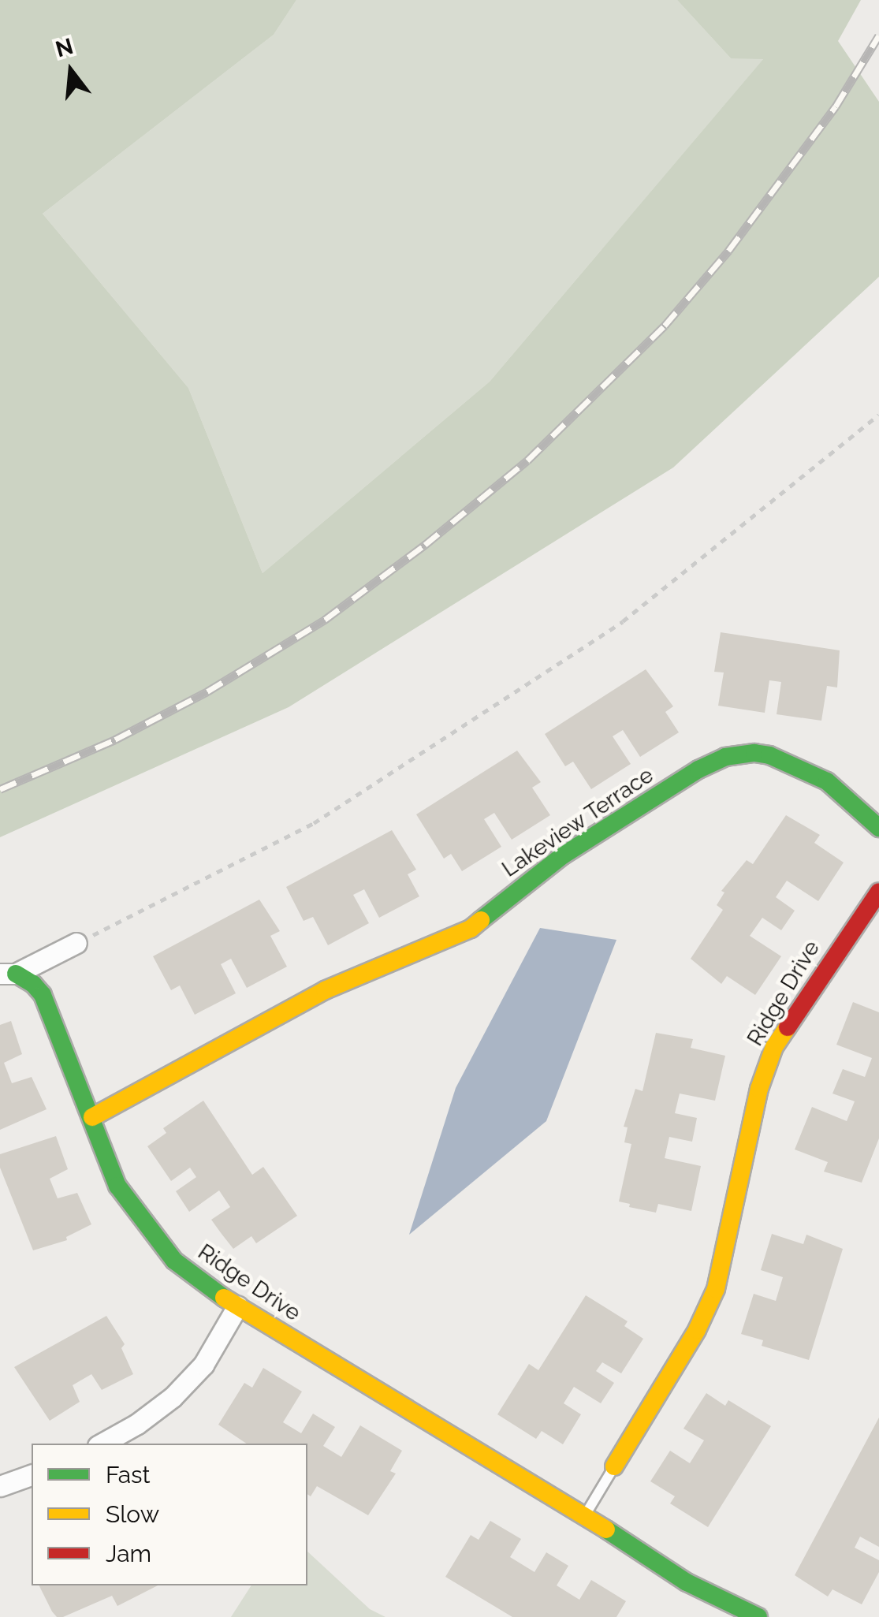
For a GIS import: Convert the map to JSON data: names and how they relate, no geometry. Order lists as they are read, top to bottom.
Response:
{
  "streets": {
    "street": ["Lakeview Terrace", "Ridge Drive"]
  },
  "crossings": [
    ["Lakeview Terrace", "Ridge Drive"]
  ],
  "legend": ["Fast", "Slow", "Jam"],
  "north": "top"
}
